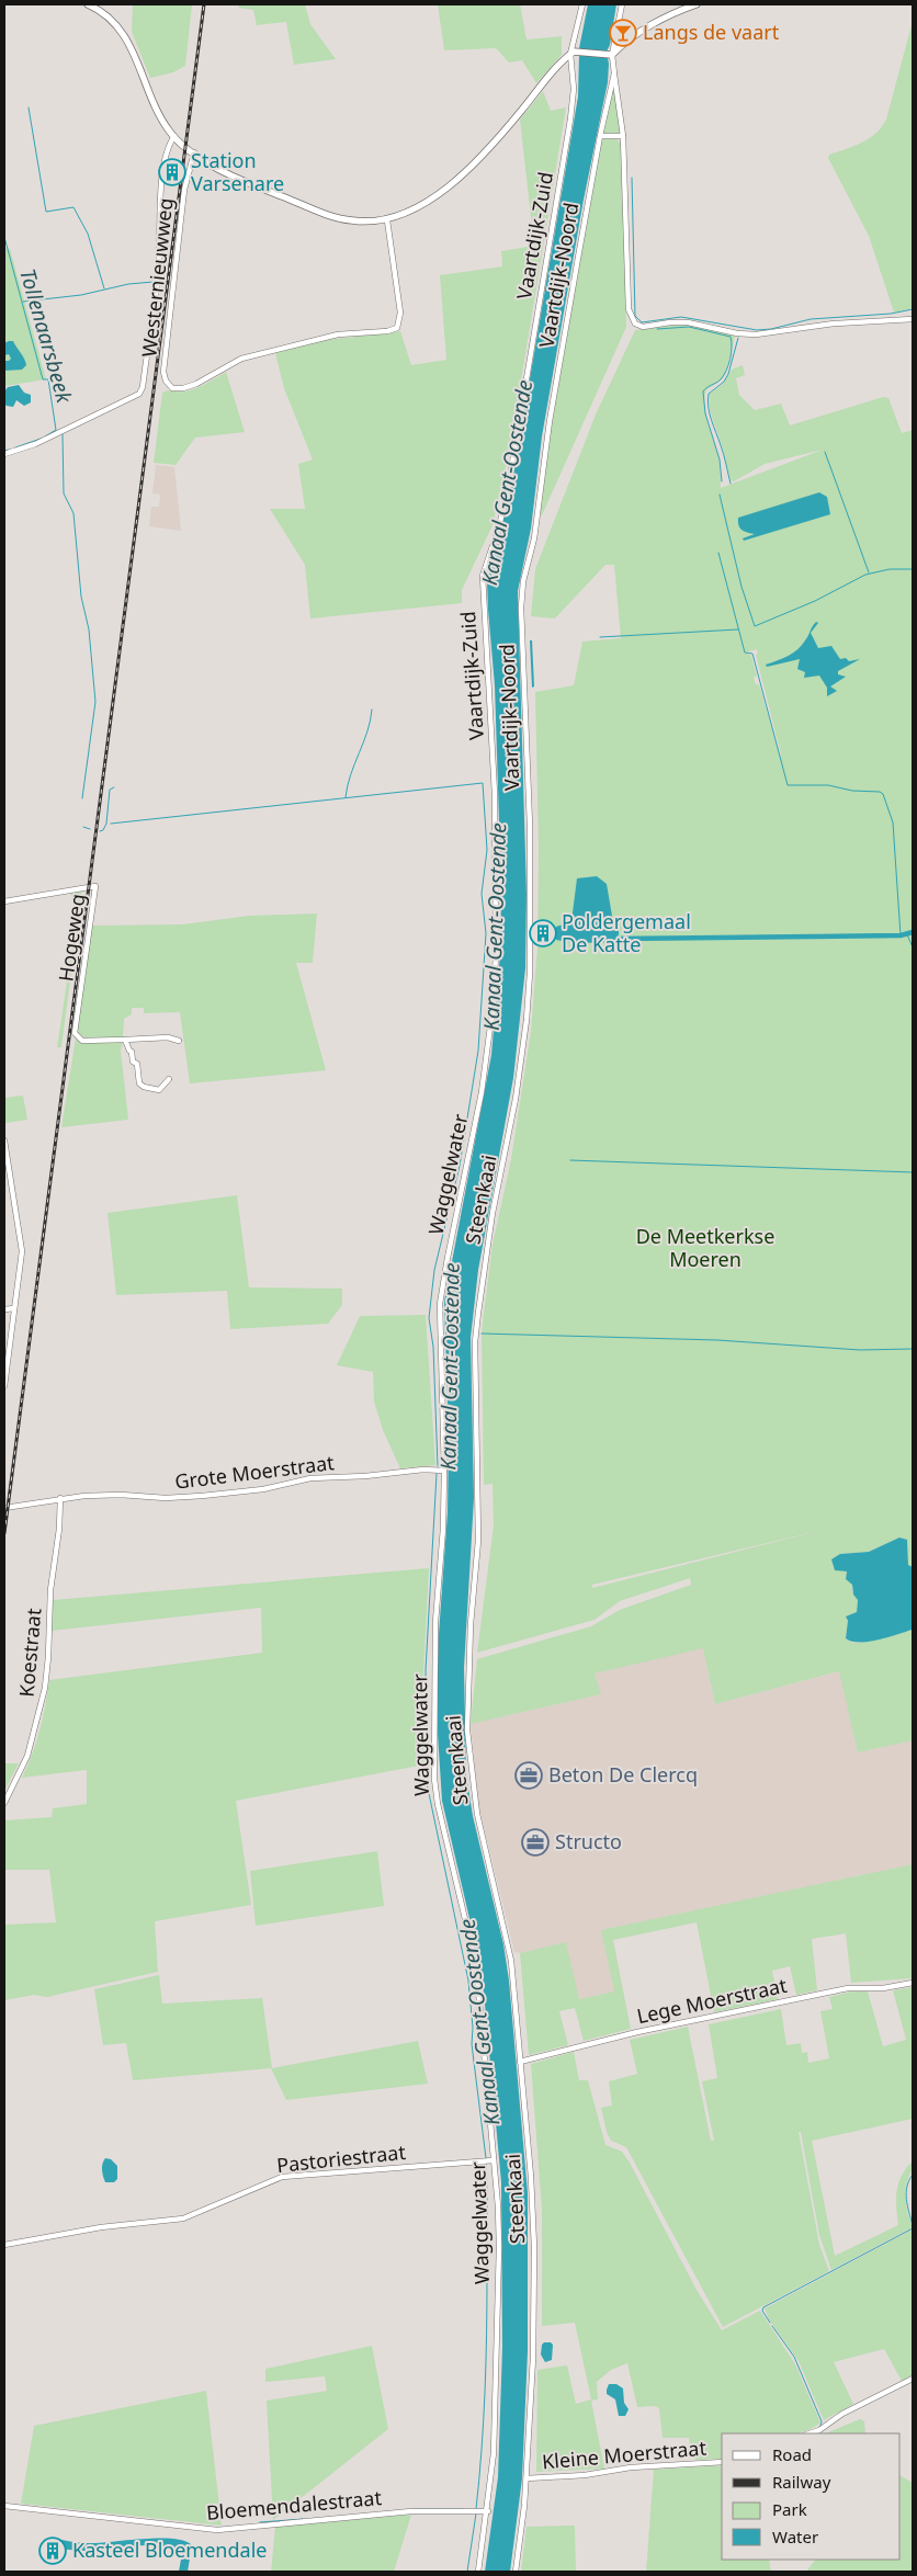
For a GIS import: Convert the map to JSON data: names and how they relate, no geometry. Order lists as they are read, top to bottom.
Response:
{
  "streets": {
    "street": [
      "Vaartdijk-Zuid",
      "Vaartdijk-Noord",
      "Westernieuwweg",
      "Hogeweg",
      "Waggelwater",
      "Steenkaai",
      "Grote Moerstraat",
      "Koestraat",
      "Lege Moerstraat",
      "Pastoriestraat",
      "Kleine Moerstraat",
      "Bloemendalestraat"
    ]
  },
  "crossings": [
    ["Vaartdijk-Zuid", "Waggelwater"],
    ["Vaartdijk-Noord", "Steenkaai"],
    ["Waggelwater", "Grote Moerstraat"],
    ["Waggelwater", "Pastoriestraat"],
    ["Waggelwater", "Bloemendalestraat"],
    ["Steenkaai", "Lege Moerstraat"],
    ["Steenkaai", "Kleine Moerstraat"],
    ["Grote Moerstraat", "Koestraat"]
  ],
  "water": ["Tollenaarsbeek", "Kanaal Gent-Oostende"],
  "parks": ["De Meetkerkse Moeren"],
  "places": {
    "bar": ["Langs de vaart"],
    "building": ["Station Varsenare", "Poldergemaal De Katte", "Kasteel Bloemendale"],
    "office": ["Beton De Clercq", "Structo"]
  },
  "legend": [
    "Road",
    "Railway",
    "Park",
    "Water"
  ]
}
